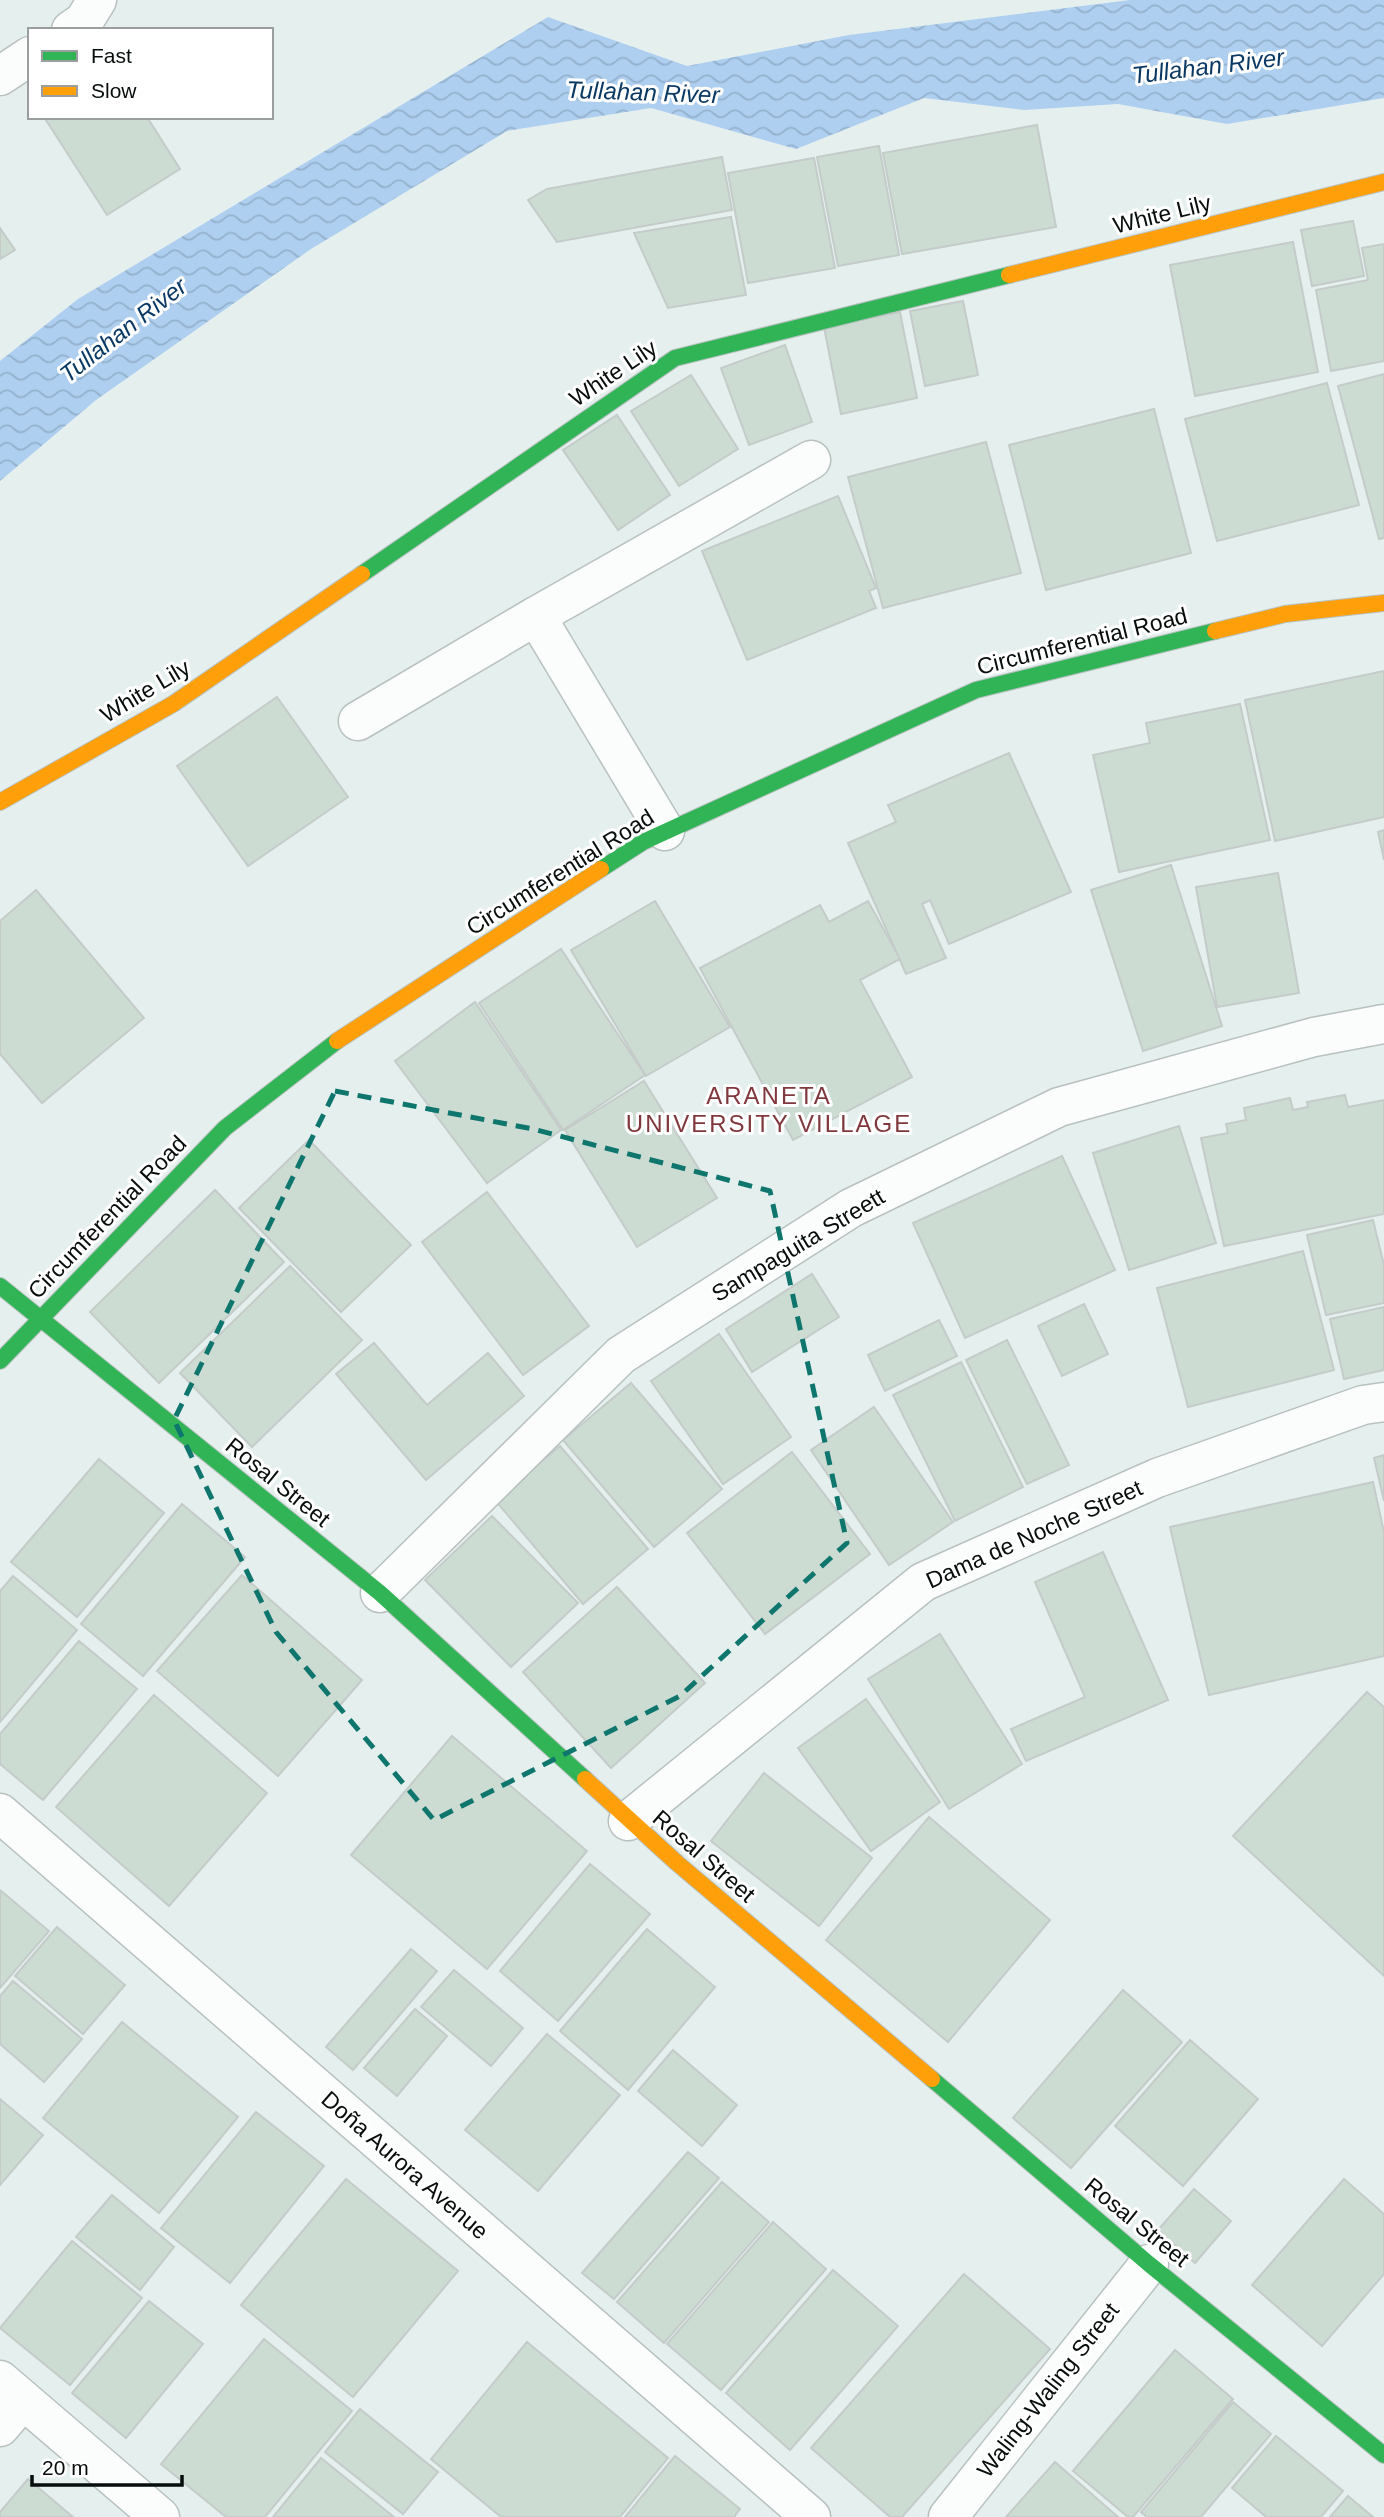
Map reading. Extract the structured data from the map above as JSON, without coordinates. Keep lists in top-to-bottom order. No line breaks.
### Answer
{"streets":{"street":["White Lily","Circumferential Road","Sampaguita Streett","Rosal Street","Dama de Noche Street","Doña Aurora Avenue","Waling-Waling Street"]},"crossings":[["Circumferential Road","Rosal Street"],["Sampaguita Streett","Rosal Street"],["Rosal Street","Dama de Noche Street"],["Rosal Street","Waling-Waling Street"]],"districts":["ARANETA UNIVERSITY VILLAGE"],"water":["Tullahan River"],"legend":["Fast","Slow"],"scale_bar":"20 m"}
